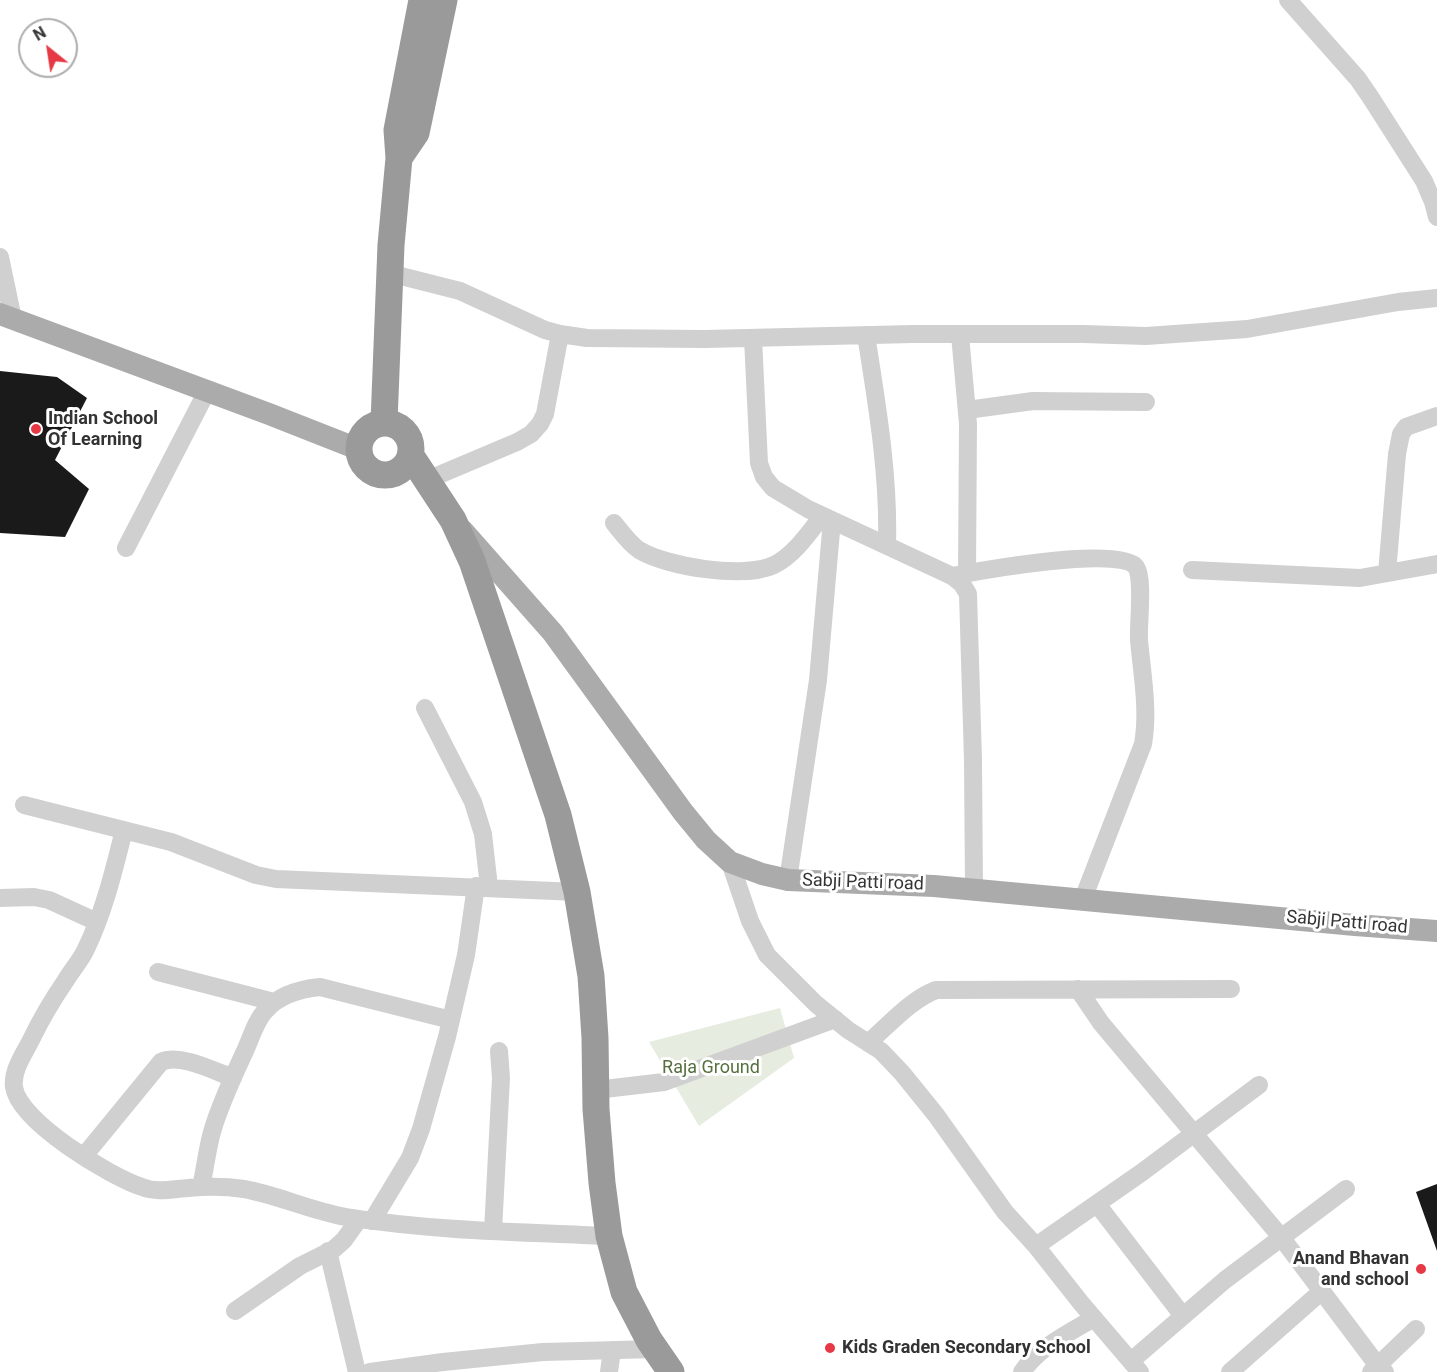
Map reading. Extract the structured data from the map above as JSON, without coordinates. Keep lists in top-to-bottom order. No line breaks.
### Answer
{"streets":{"main road":["Sabji Patti road"]},"parks":["Raja Ground"],"places":["Indian School Of Learning","Anand Bhavan and school","Kids Graden Secondary School"],"north":"top left"}
